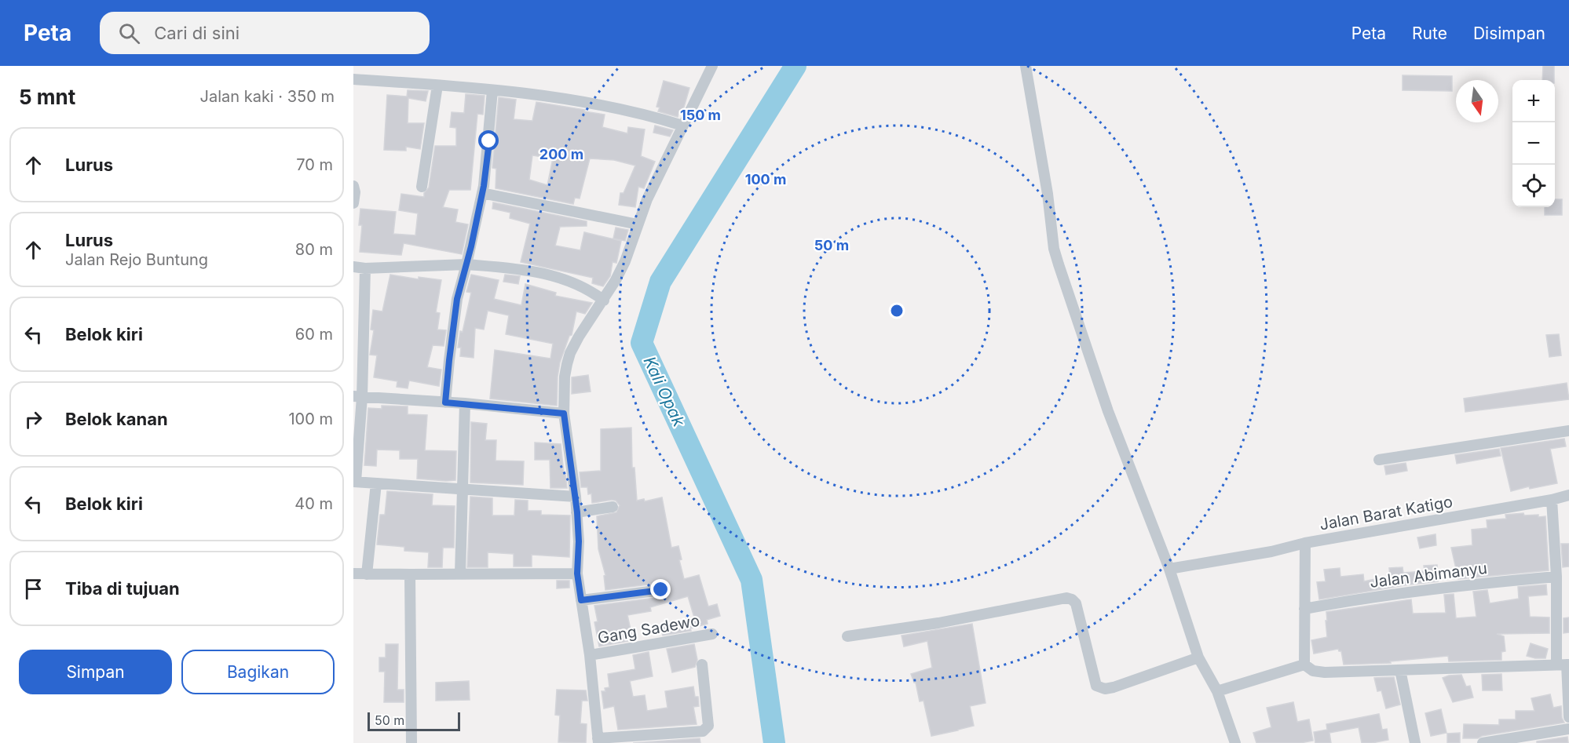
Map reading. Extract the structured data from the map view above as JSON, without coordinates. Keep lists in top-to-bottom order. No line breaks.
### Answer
{"streets":{"street":["Jalan Barat Katigo","Jalan Abimanyu","Gang Sadewo"]},"crossings":[["Jalan Barat Katigo","Jalan Abimanyu"]],"water":["Kali Opak"],"scale_bar":"50 m","north":"bottom","page":{"header":"Peta","search":"Cari di sini","nav":["Peta","Rute","Disimpan"],"heading":["5 mnt","Jalan kaki · 350 m"],"map_buttons":["+","−"],"list":[["Lurus","70 m"],["Lurus","Jalan Rejo Buntung","80 m"],["Belok kiri","60 m"],["Belok kanan","100 m"],["Belok kiri","40 m"],"Tiba di tujuan"],"buttons":["Simpan","Bagikan"],"scale":"50 m"},"rings":["150 m","200 m","100 m","50 m"]}
